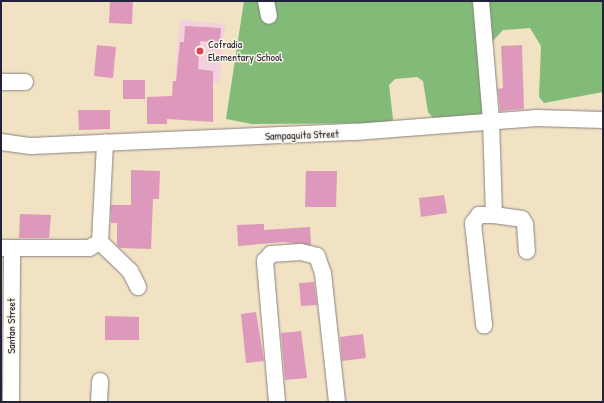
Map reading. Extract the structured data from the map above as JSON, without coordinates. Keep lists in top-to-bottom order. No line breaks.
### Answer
{"streets":{"street":["Sampaguita Street","Santan Street"]},"places":["Cofradia Elementary School"]}
